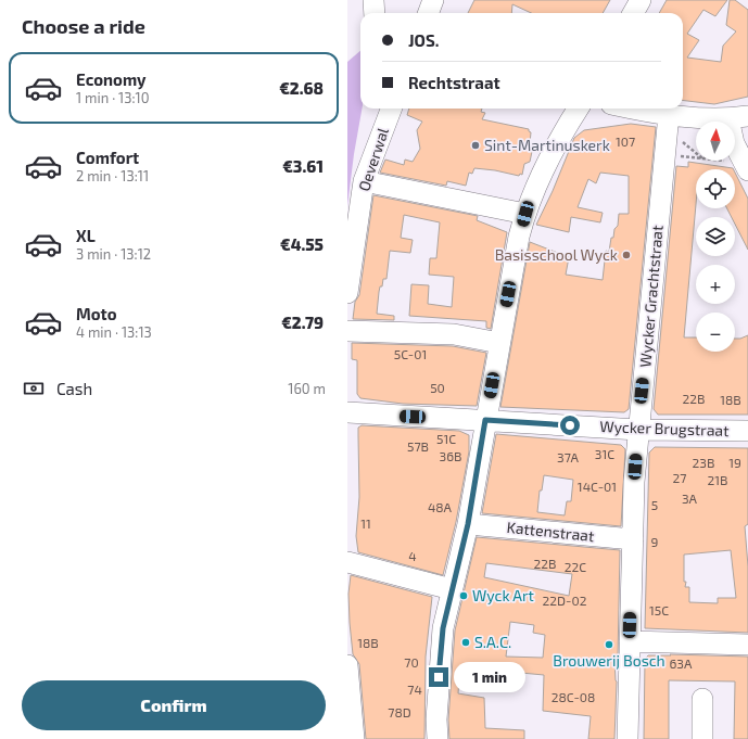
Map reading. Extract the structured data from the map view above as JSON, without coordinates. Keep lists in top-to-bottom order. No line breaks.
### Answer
{"streets":{"street":["Oeverwal","Wycker Grachtstraat","Wycker Brugstraat","Kattenstraat"]},"crossings":[["Wycker Grachtstraat","Wycker Brugstraat"],["Wycker Grachtstraat","Kattenstraat"]],"places":["Sint-Martinuskerk","Basisschool Wyck","Wyck Art","S.A.C.","Brouwerij Bosch"],"house_numbers":["107","5C-01","50","22B","18B","51C","57B","31C","36B","37A","23B","19","27","21B","14C-01","3A","5","48A","11","9","4","22B","22C","22D-02","15C","18B","70","63A","74","28C-08","78D"],"north":"top","page":{"heading":"Choose a ride","banner":["JOS.","Rechtstraat"],"list":[{"name":"Economy","note":"1 min · 13:10","value":"€2.68"},{"name":"Comfort","note":"2 min · 13:11","value":"€3.61"},{"name":"XL","note":"3 min · 13:12","value":"€4.55"},{"name":"Moto","note":"4 min · 13:13","value":"€2.79"}],"map_buttons":["+","−"],"pay":["Cash","160 m"],"bubble":"1 min","buttons":"Confirm"}}
